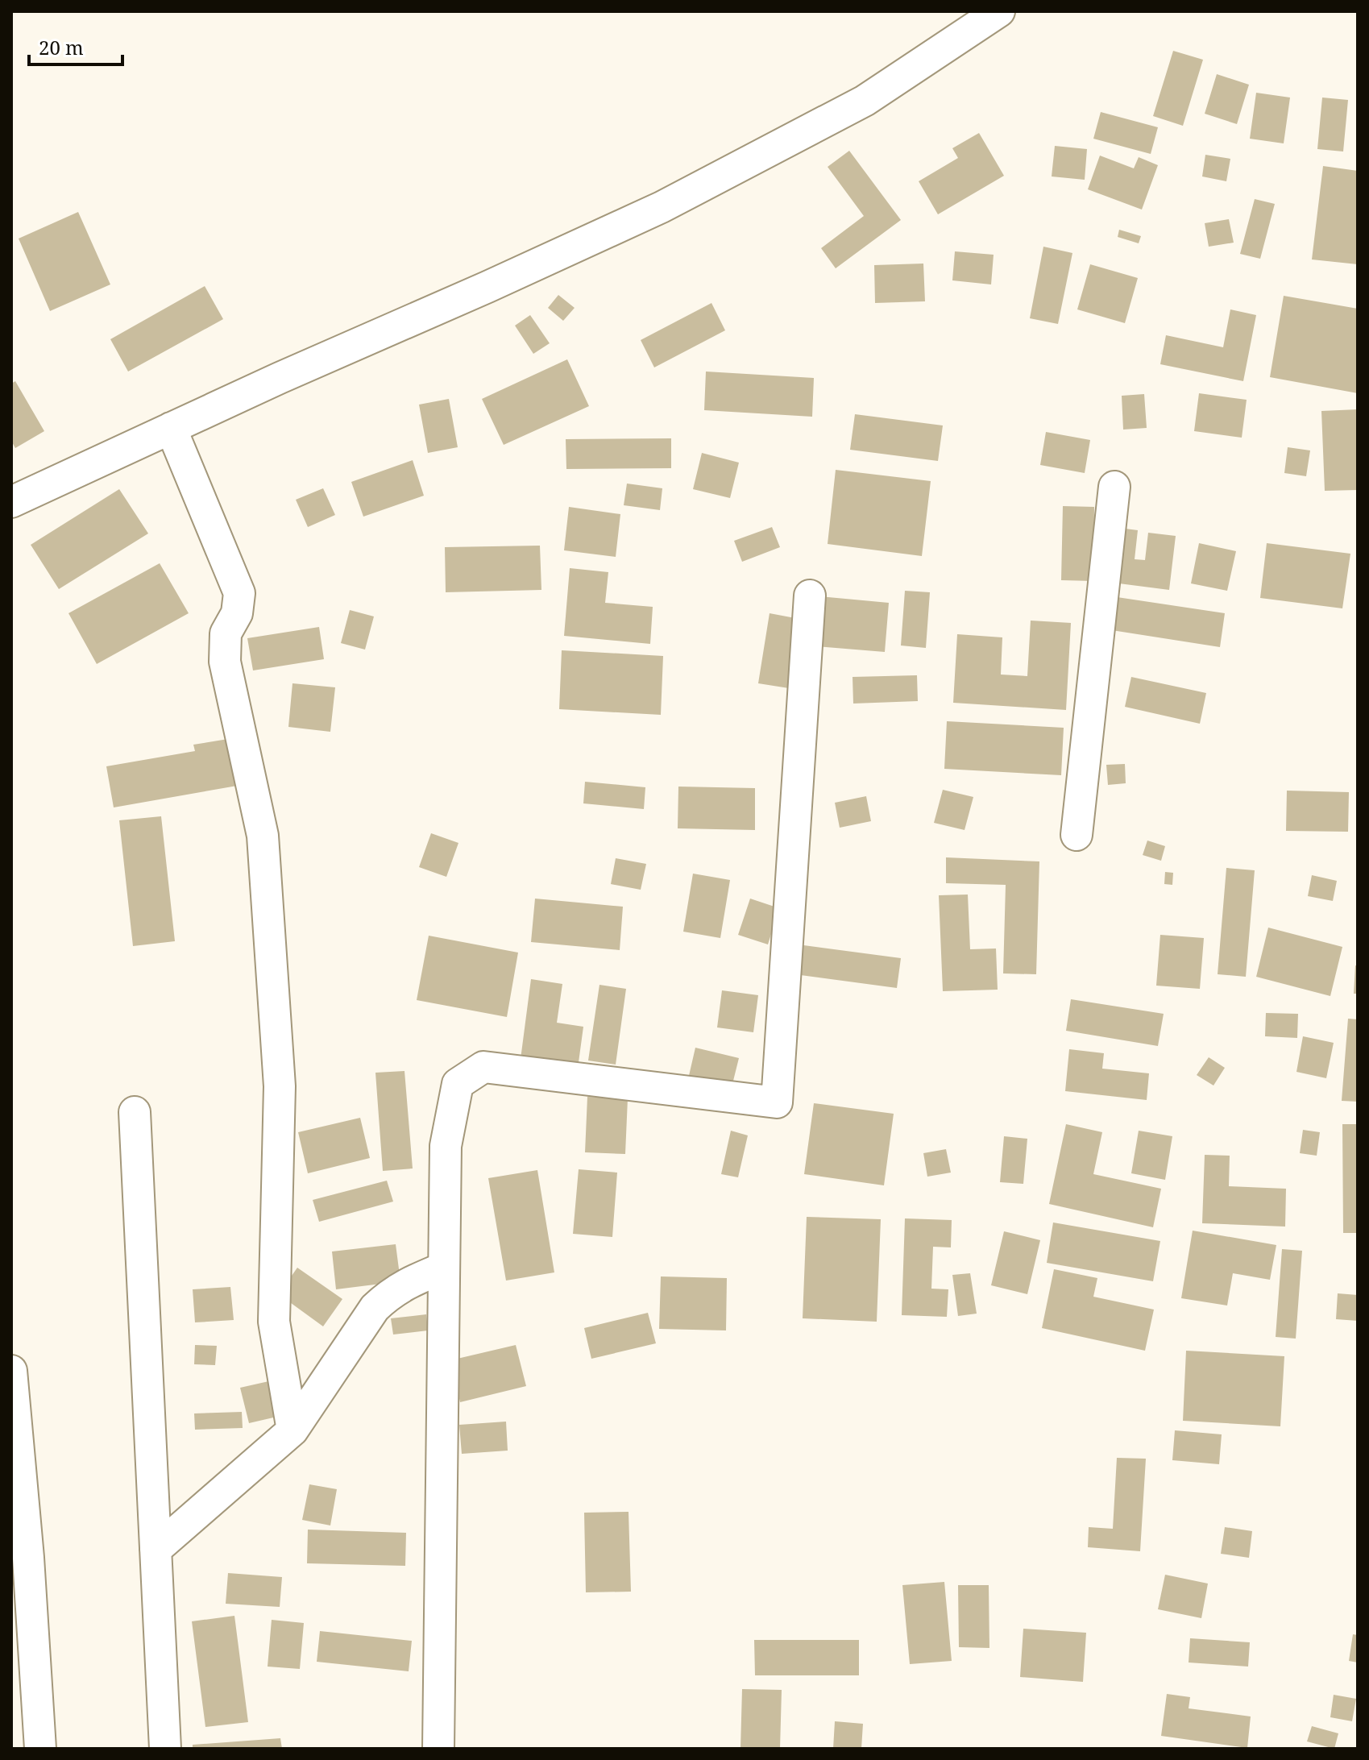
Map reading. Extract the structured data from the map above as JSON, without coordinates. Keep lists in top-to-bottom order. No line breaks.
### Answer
{"scale_bar":"20 m"}
